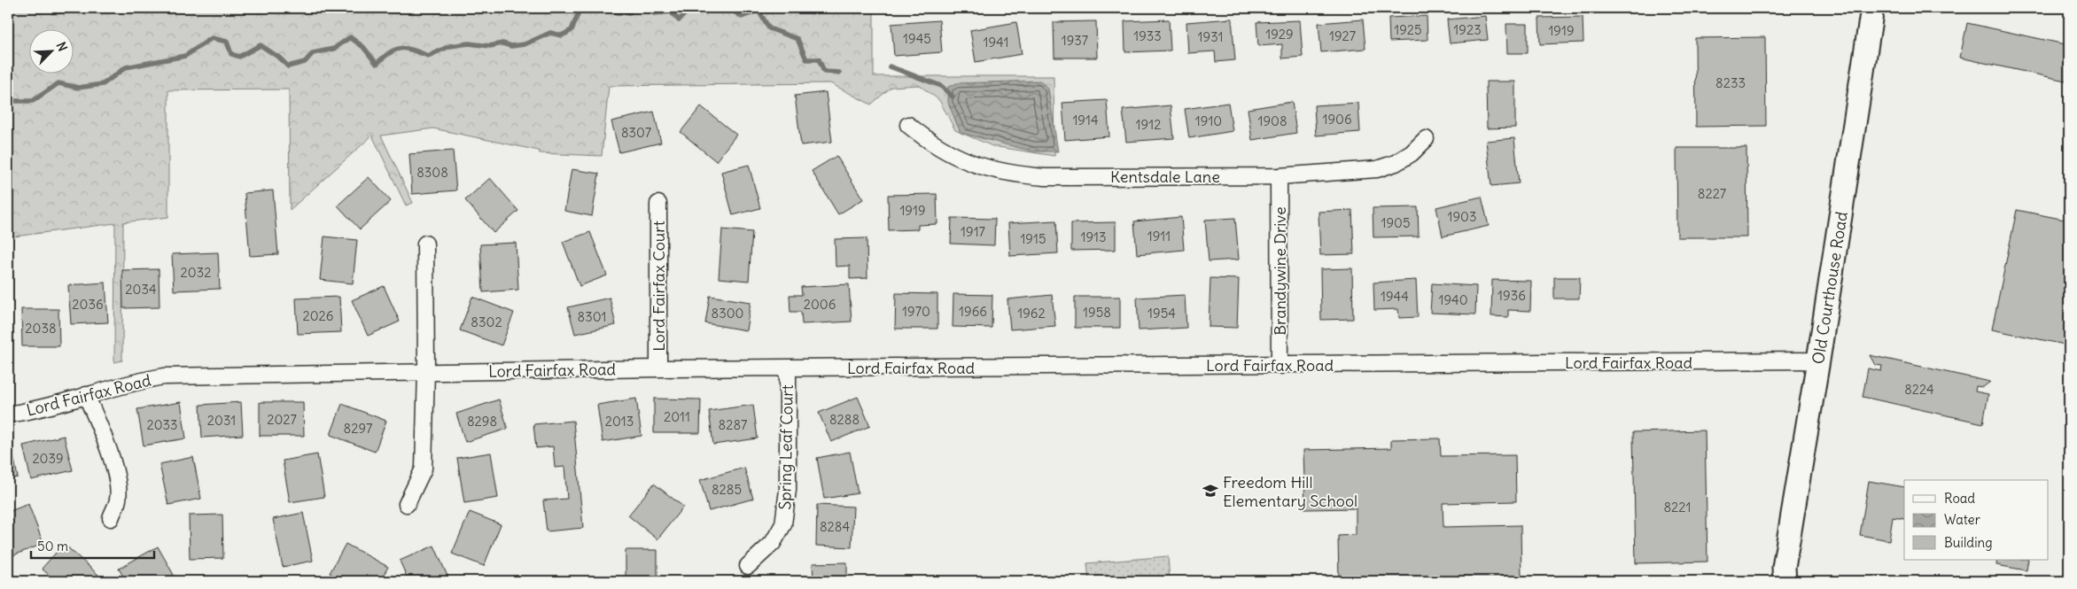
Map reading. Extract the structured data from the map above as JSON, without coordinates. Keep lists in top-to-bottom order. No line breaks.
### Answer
{"streets":{"main road":["Old Courthouse Road"],"street":["Kentsdale Lane","Brandywine Drive","Lord Fairfax Court","Lord Fairfax Road","Spring Leaf Court"]},"crossings":[["Kentsdale Lane","Brandywine Drive"],["Brandywine Drive","Lord Fairfax Road"],["Lord Fairfax Court","Lord Fairfax Road"],["Old Courthouse Road","Lord Fairfax Road"],["Lord Fairfax Road","Spring Leaf Court"]],"places":{"school or university":["Freedom Hill Elementary School"]},"house_numbers":["1925","1923","1919","1929","1933","1927","1931","1945","1937","1941","8233","1906","1914","1910","1908","1912","8307","8308","8227","1919","1903","1905","1917","1911","1913","1915","2032","2034","1936","1944","1940","2036","2006","1970","1966","1958","8300","1962","1954","2026","8301","8302","2038","8224","2011","2027","8288","2031","8298","2013","2033","8287","8297","2039","8285","8221","8284"],"legend":["Road","Water","Building"],"scale_bar":"50 m","north":"top right"}
